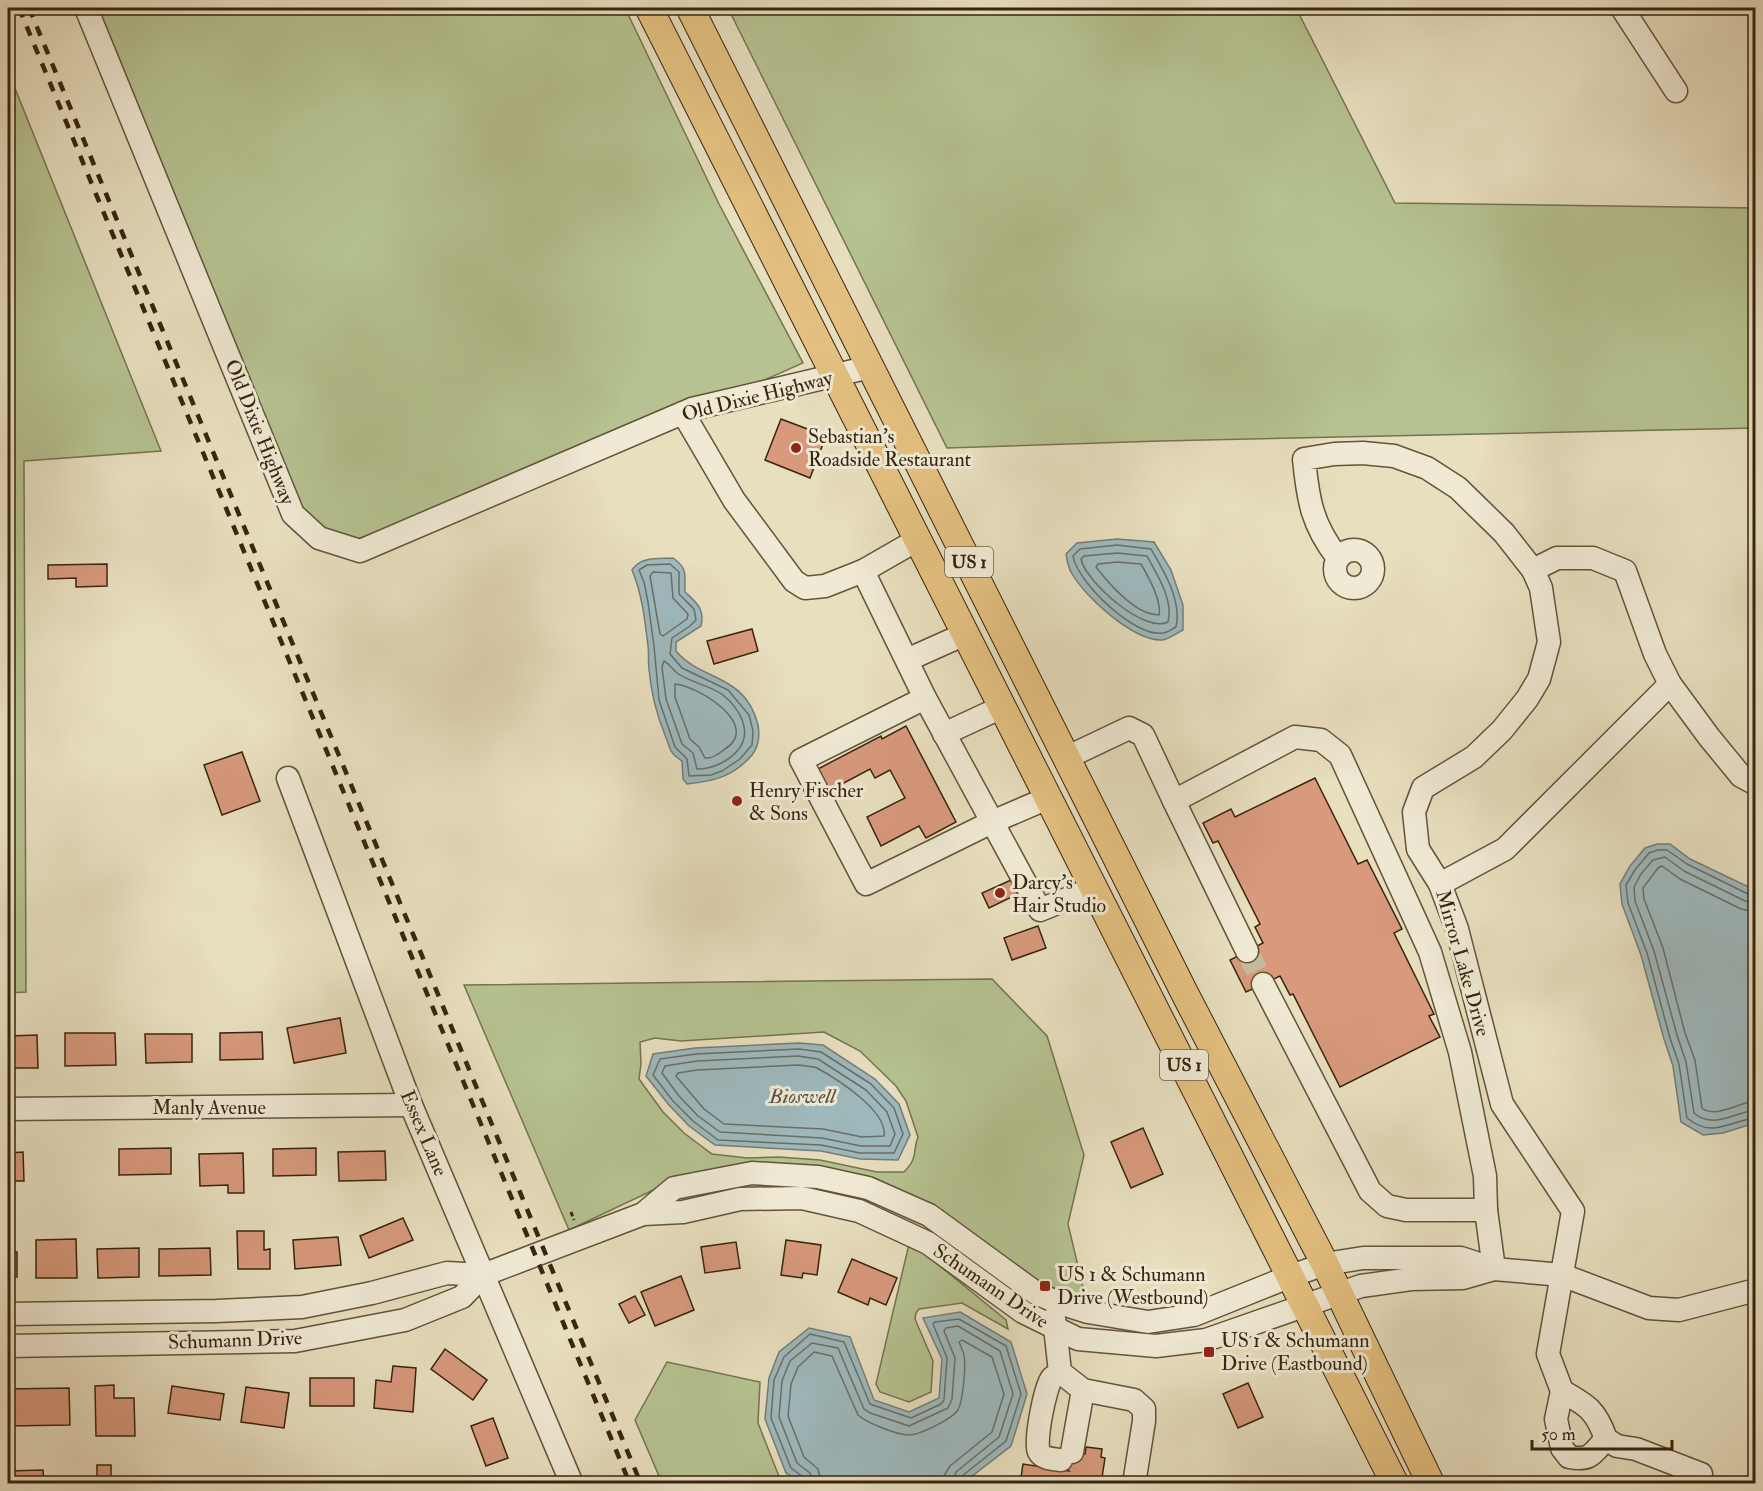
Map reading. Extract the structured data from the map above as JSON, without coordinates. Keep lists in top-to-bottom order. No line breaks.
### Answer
{"streets":{"main road":["US 1"],"street":["Old Dixie Highway","Mirror Lake Drive","Manly Avenue","Essex Lane","Schumann Drive"]},"crossings":[["Old Dixie Highway","US 1"],["US 1","Schumann Drive"],["Manly Avenue","Essex Lane"],["Essex Lane","Schumann Drive"]],"water":["Bioswell"],"places":{"other":["Sebastian's Roadside Restaurant","Henry Fischer & Sons","Darcy's Hair Studio"],"transit":["US 1 & Schumann Drive (Westbound)","US 1 & Schumann Drive (Eastbound)"]},"scale_bar":"50 m"}
